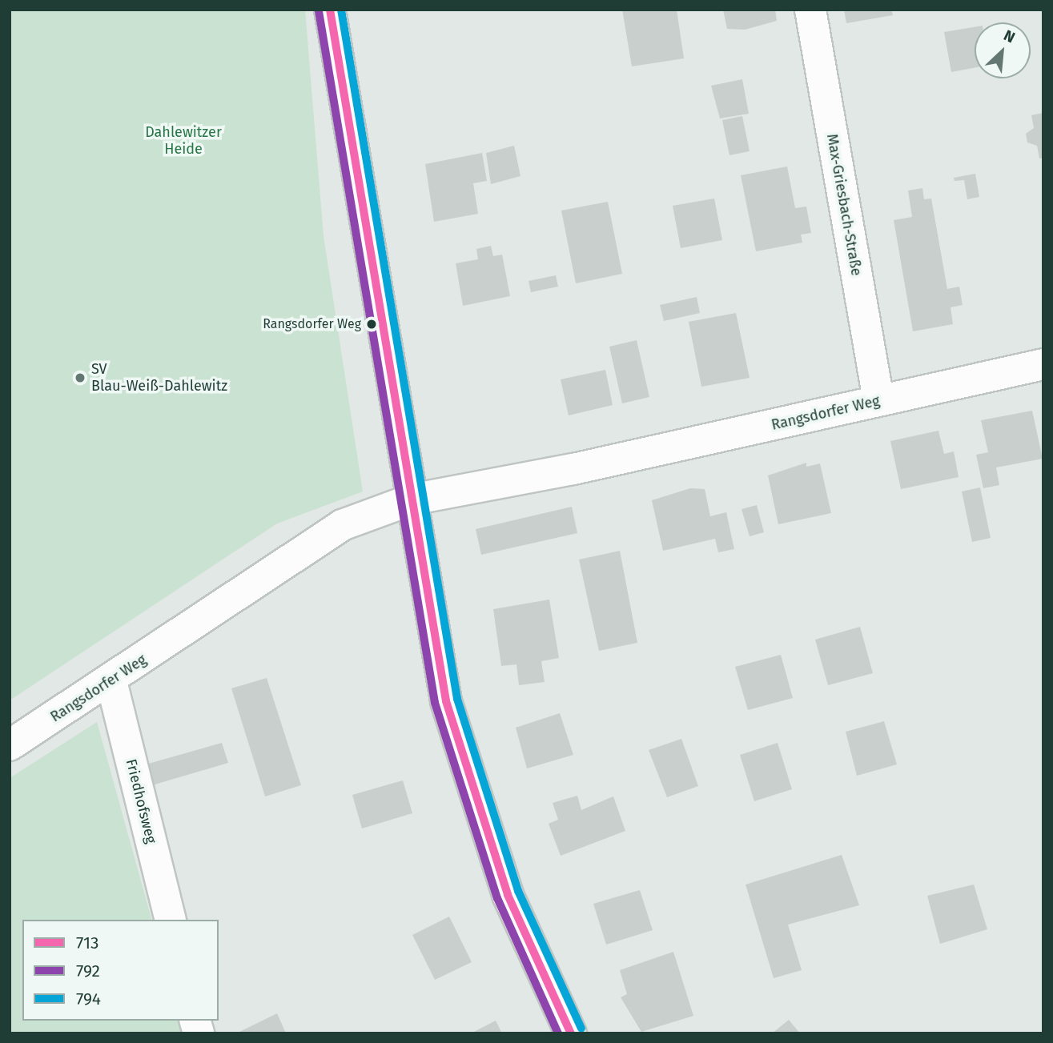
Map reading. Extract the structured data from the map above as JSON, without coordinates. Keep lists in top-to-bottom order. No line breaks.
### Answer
{"streets":{"street":["Max-Griesbach-Straße","Rangsdorfer Weg","Friedhofsweg"]},"crossings":[["Max-Griesbach-Straße","Rangsdorfer Weg"],["Rangsdorfer Weg","Friedhofsweg"]],"parks":["Dahlewitzer Heide"],"places":["Rangsdorfer Weg","SV Blau-Weiß-Dahlewitz"],"lines":["transit line 713","transit line 794","transit line 792"],"legend":["713","792","794"],"north":"top right"}
